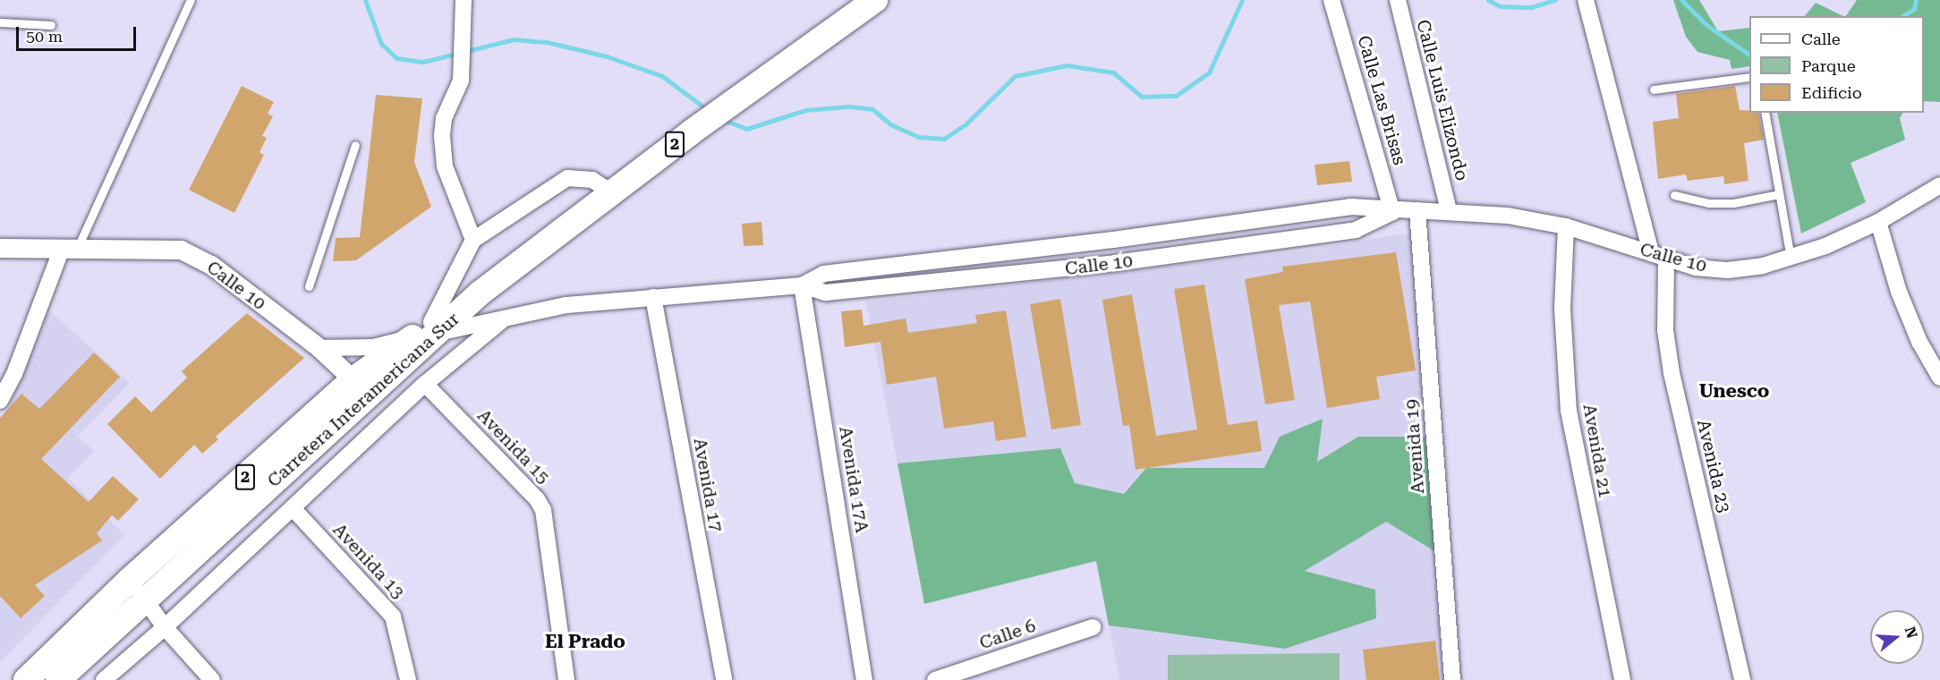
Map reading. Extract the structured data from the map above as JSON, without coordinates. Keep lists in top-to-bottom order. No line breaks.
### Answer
{"streets":{"highway":["2","Carretera Interamericana Sur"],"street":["Calle Las Brisas","Calle Luis Elizondo","Calle 10","Avenida 15","Avenida 19","Avenida 21","Avenida 23","Avenida 17A","Avenida 17","Avenida 13","Calle 6"]},"crossings":[["Calle Las Brisas","Calle 10"],["Calle Luis Elizondo","Calle 10"],["Calle 10","Carretera Interamericana Sur"],["Calle 10","Avenida 19"],["Calle 10","Avenida 21"],["Calle 10","Avenida 23"],["Calle 10","Avenida 17A"],["Calle 10","Avenida 17"]],"districts":["Unesco","El Prado"],"legend":["Calle","Parque","Edificio"],"scale_bar":"50 m","north":"right"}
